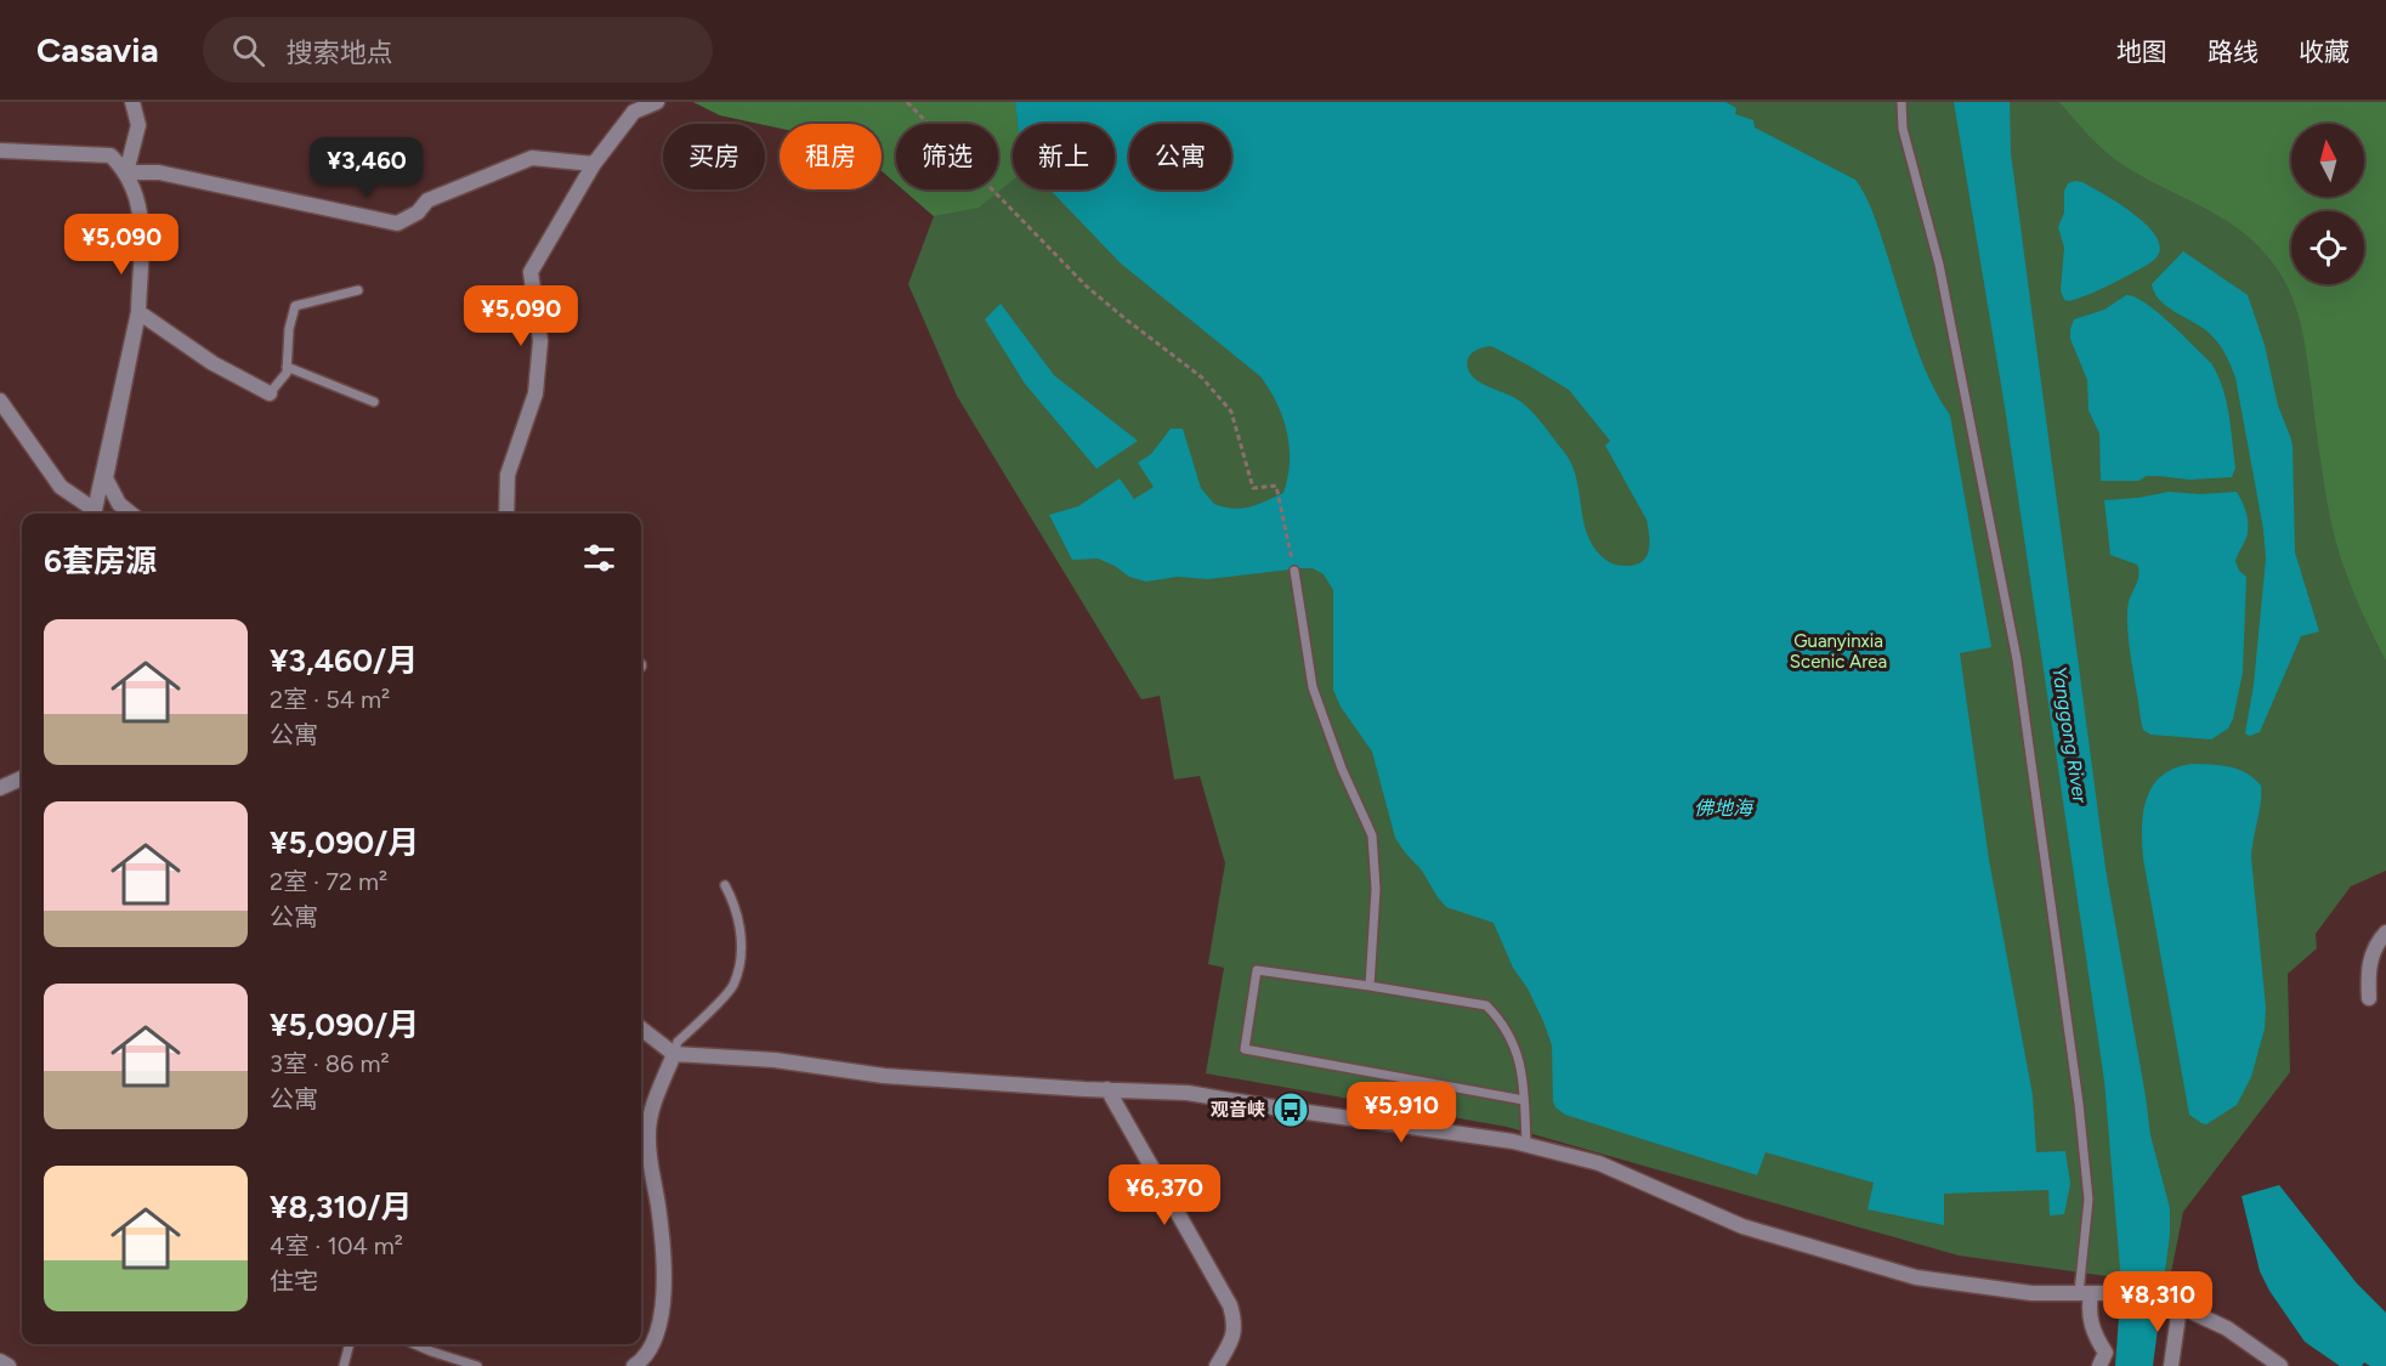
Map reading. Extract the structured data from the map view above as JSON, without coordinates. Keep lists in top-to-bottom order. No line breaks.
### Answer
{"water":["Yanggong River","佛地海"],"parks":["Guanyinxia Scenic Area"],"places":{"bus stop":["观音峡"]},"north":"top","page":{"header":"Casavia","search":"搜索地点","nav":["地图","路线","收藏"],"chip":["买房","租房","筛选","新上","公寓"],"price":["¥3,460","¥5,090","¥5,090","¥5,910","¥6,370","¥8,310"],"heading":"6套房源","list":[{"name":"¥3,460/月","note":"2室 · 54 m² · 公寓"},{"name":"¥5,090/月","note":"2室 · 72 m² · 公寓"},{"name":"¥5,090/月","note":"3室 · 86 m² · 公寓"},{"name":"¥8,310/月","note":"4室 · 104 m² · 住宅"}]}}
